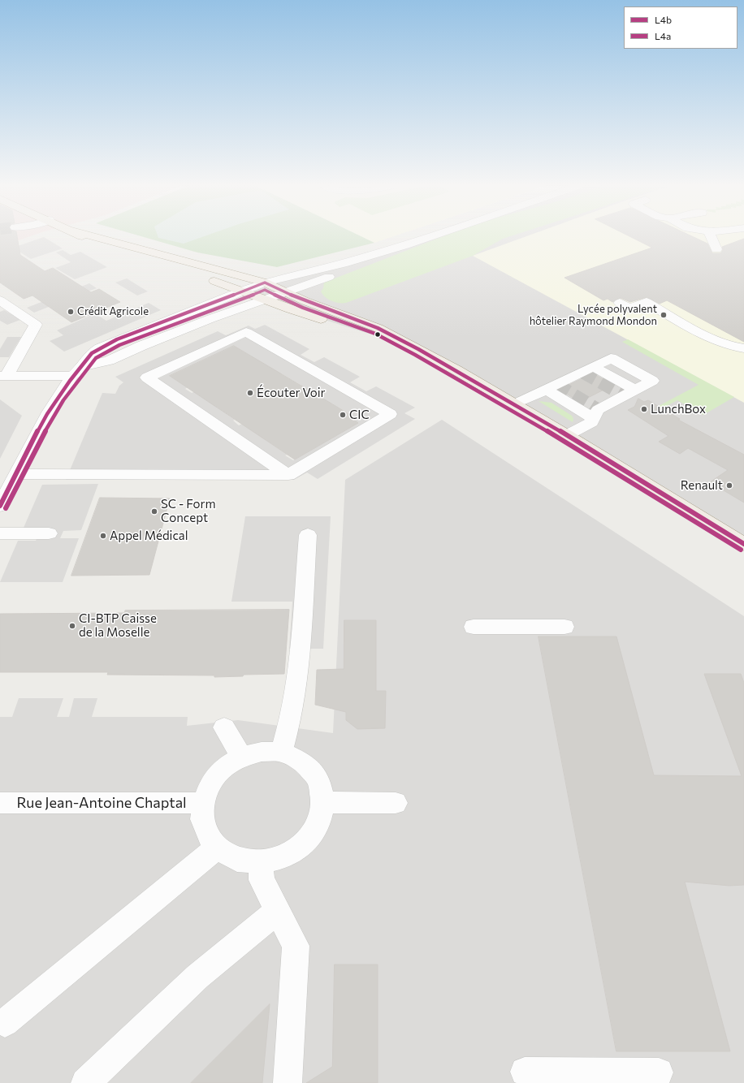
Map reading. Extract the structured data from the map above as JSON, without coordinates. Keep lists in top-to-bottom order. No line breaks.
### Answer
{"streets":{"street":["Rue Jean-Antoine Chaptal"]},"places":["Crédit Agricole","Lycée polyvalent hôtelier Raymond Mondon","Écouter Voir","LunchBox","CIC","Renault","SC - Form Concept","Appel Médical","CI-BTP Caisse de la Moselle"],"lines":["transit line L4b","transit line L4a"],"legend":["L4b","L4a"]}
